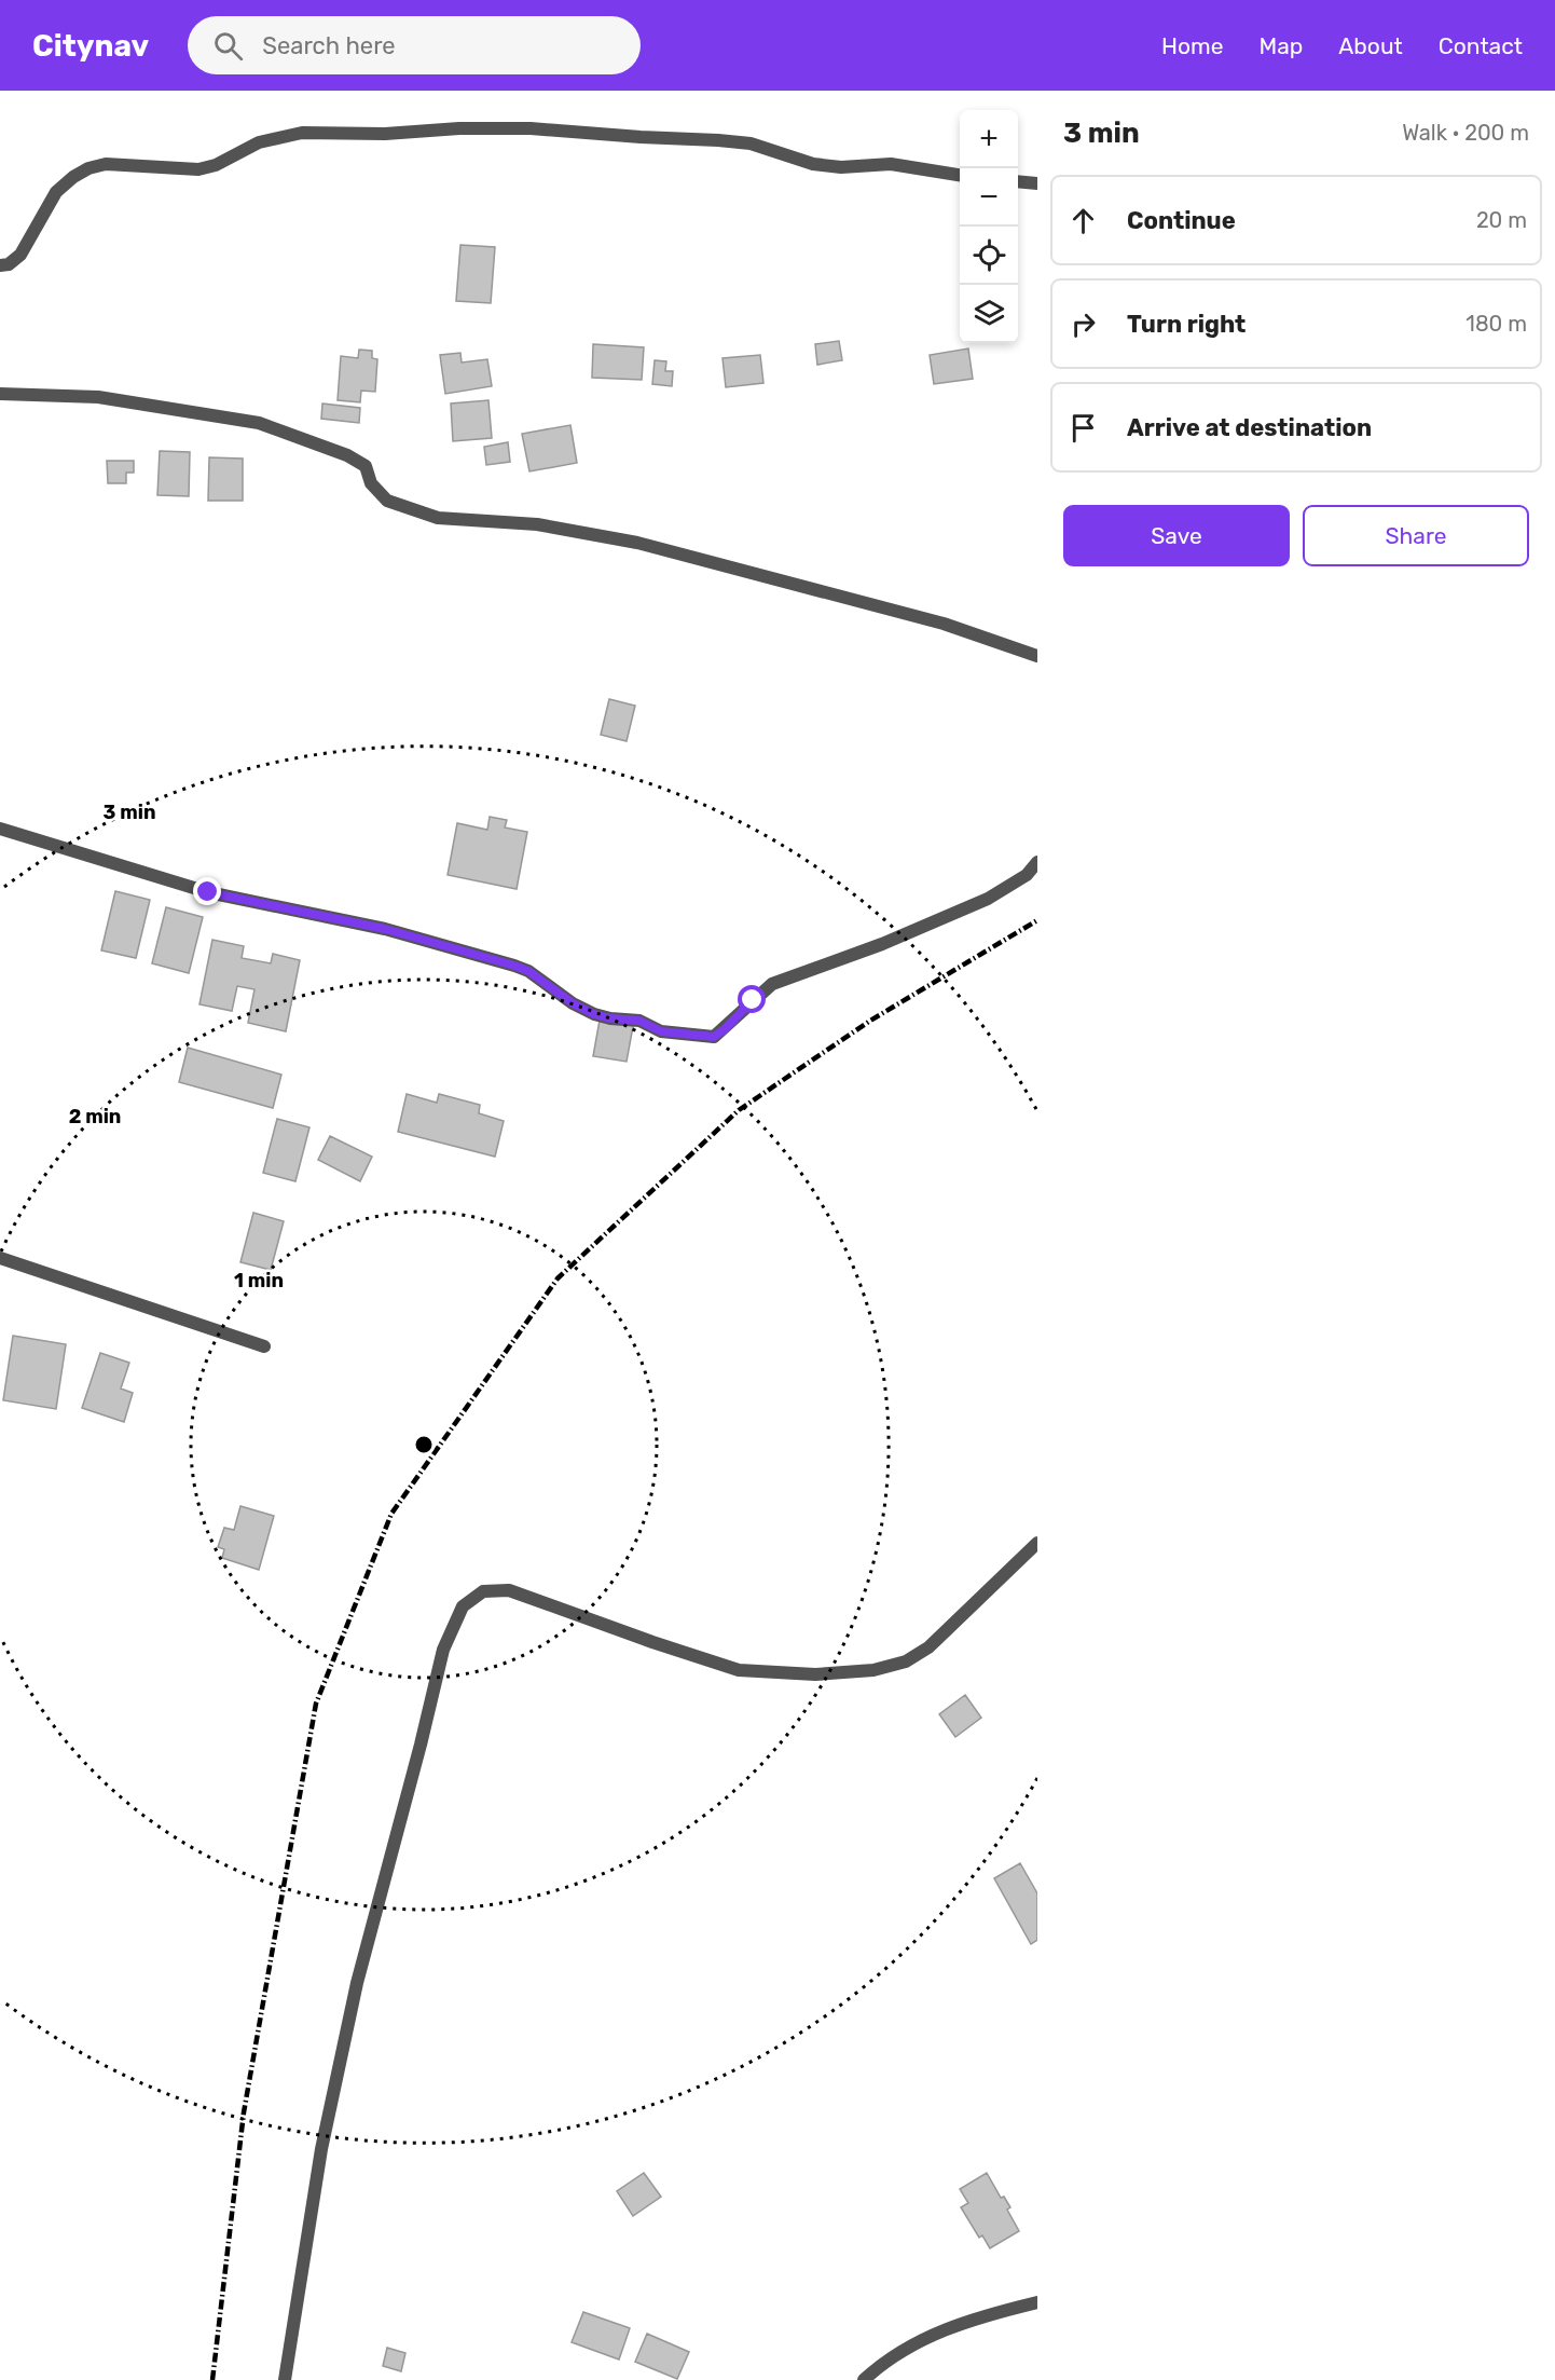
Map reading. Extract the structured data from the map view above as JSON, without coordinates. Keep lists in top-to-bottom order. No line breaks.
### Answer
{"page":{"header":"Citynav","search":"Search here","nav":["Home","Map","About","Contact"],"heading":["3 min","Walk · 200 m"],"map_buttons":["+","−"],"list":[["Continue","20 m"],["Turn right","180 m"],"Arrive at destination"],"buttons":["Save","Share"]},"rings":["3 min","2 min","1 min"]}
